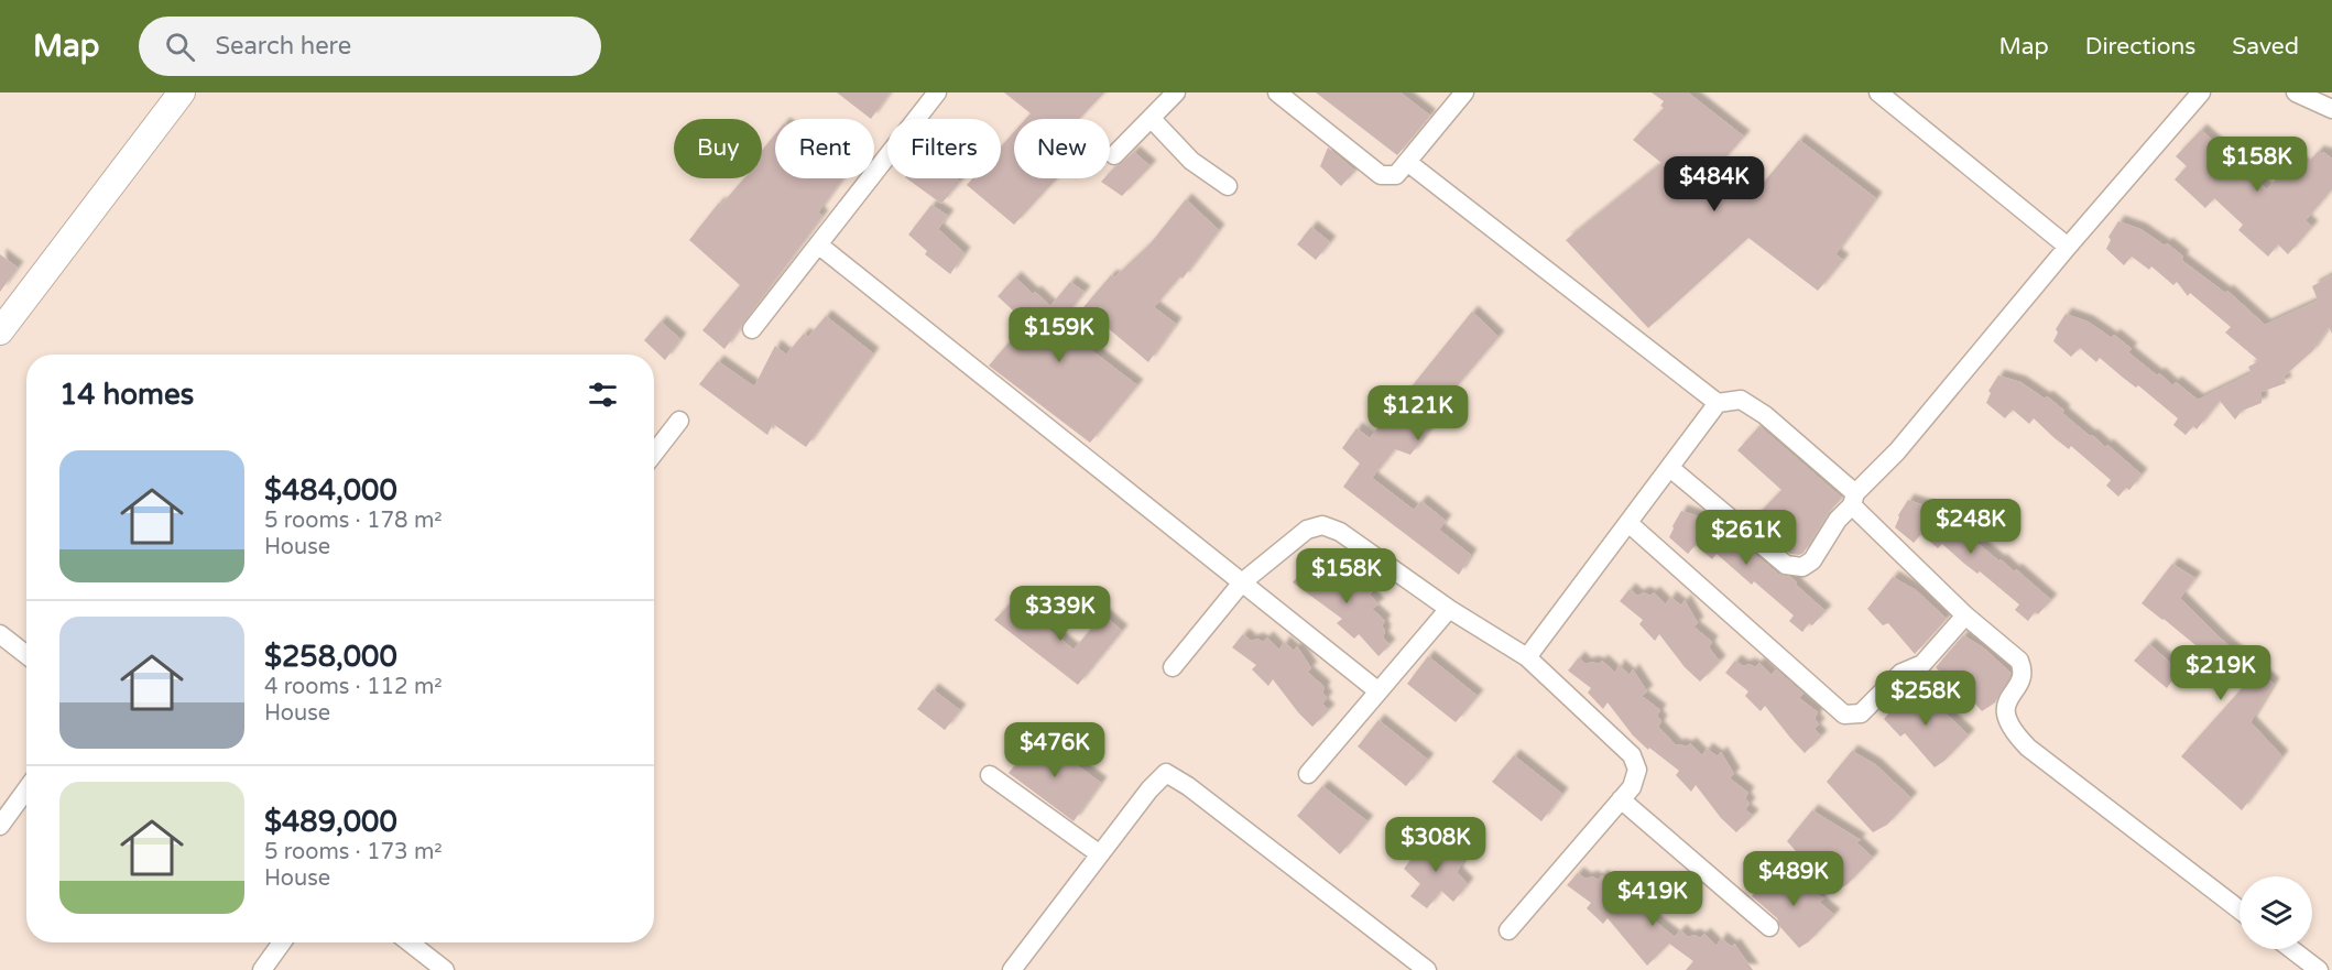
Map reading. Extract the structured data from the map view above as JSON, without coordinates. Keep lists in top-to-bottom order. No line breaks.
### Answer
{"page":{"header":"Map","search":"Search here","nav":["Map","Directions","Saved"],"chip":["Buy","Rent","Filters","New"],"price":["$158K","$484K","$159K","$121K","$248K","$261K","$158K","$339K","$219K","$258K","$476K","$308K","$489K","$419K"],"heading":"14 homes","list":[{"name":"$484,000","note":"5 rooms · 178 m² · House"},{"name":"$258,000","note":"4 rooms · 112 m² · House"},{"name":"$489,000","note":"5 rooms · 173 m² · House"}]}}
